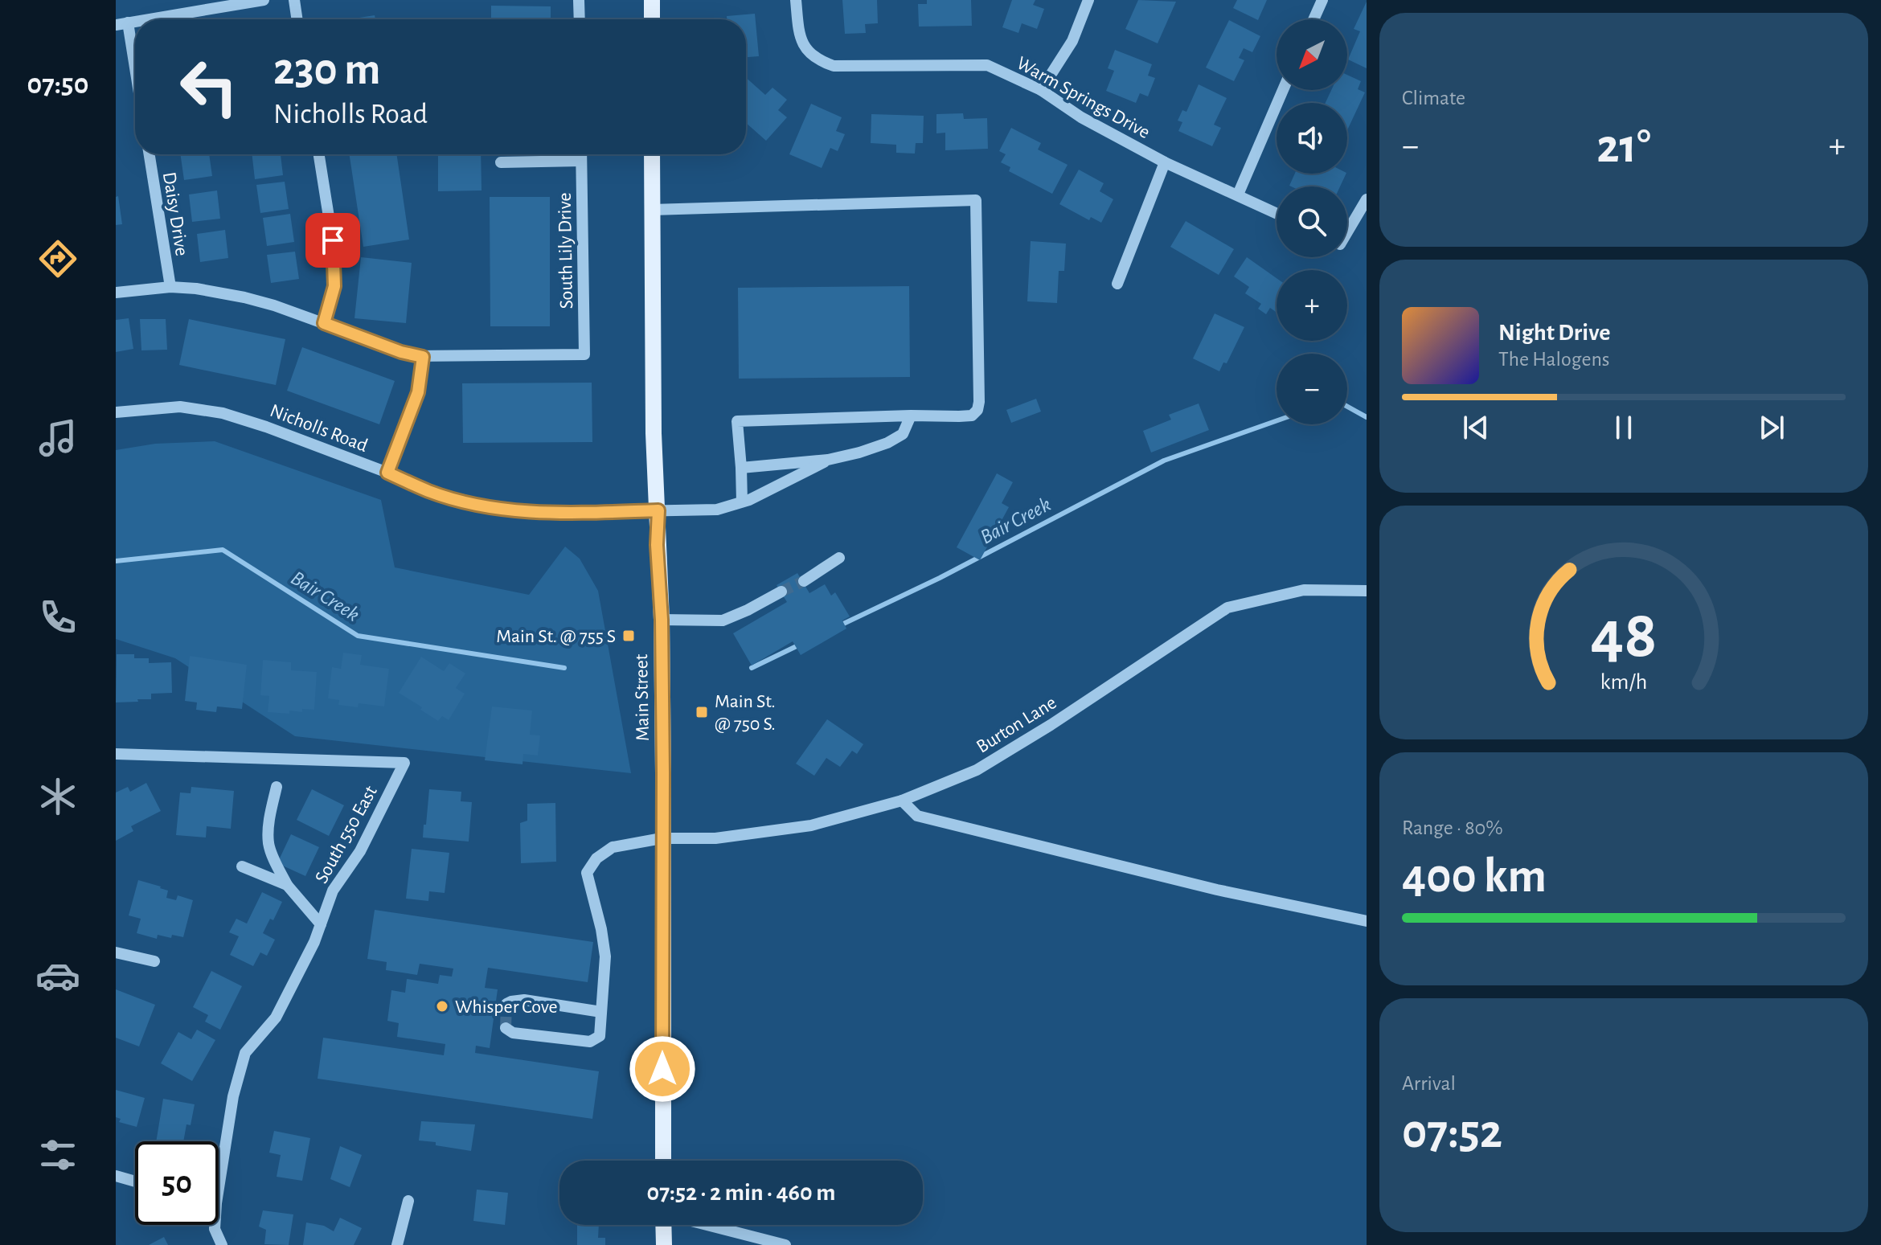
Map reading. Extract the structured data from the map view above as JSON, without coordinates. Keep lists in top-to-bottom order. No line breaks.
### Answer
{"streets":{"main road":["Main Street"],"street":["Warm Springs Drive","Daisy Drive","South Lily Drive","Nicholls Road","Burton Lane","South 550 East"]},"crossings":[["Nicholls Road","Main Street"],["Main Street","Burton Lane"]],"water":["Bair Creek"],"places":{"transit":["Main St. @ 755 S","Main St. @ 750 S."],"other":["Whisper Cove"]},"north":"bottom left","page":{"tabs":"07:50","tile":["Climate",["Range · 80%","400 km"],["Arrival","07:52"]],"map_buttons":["+","−"],"turn":["230 m","Nicholls Road"],"heat":["−","21°","+"],"song":["Night Drive","The Halogens"],"limit":"50","trip":"07:52 · 2 min · 460 m","gauge":["48","km/h"]}}
